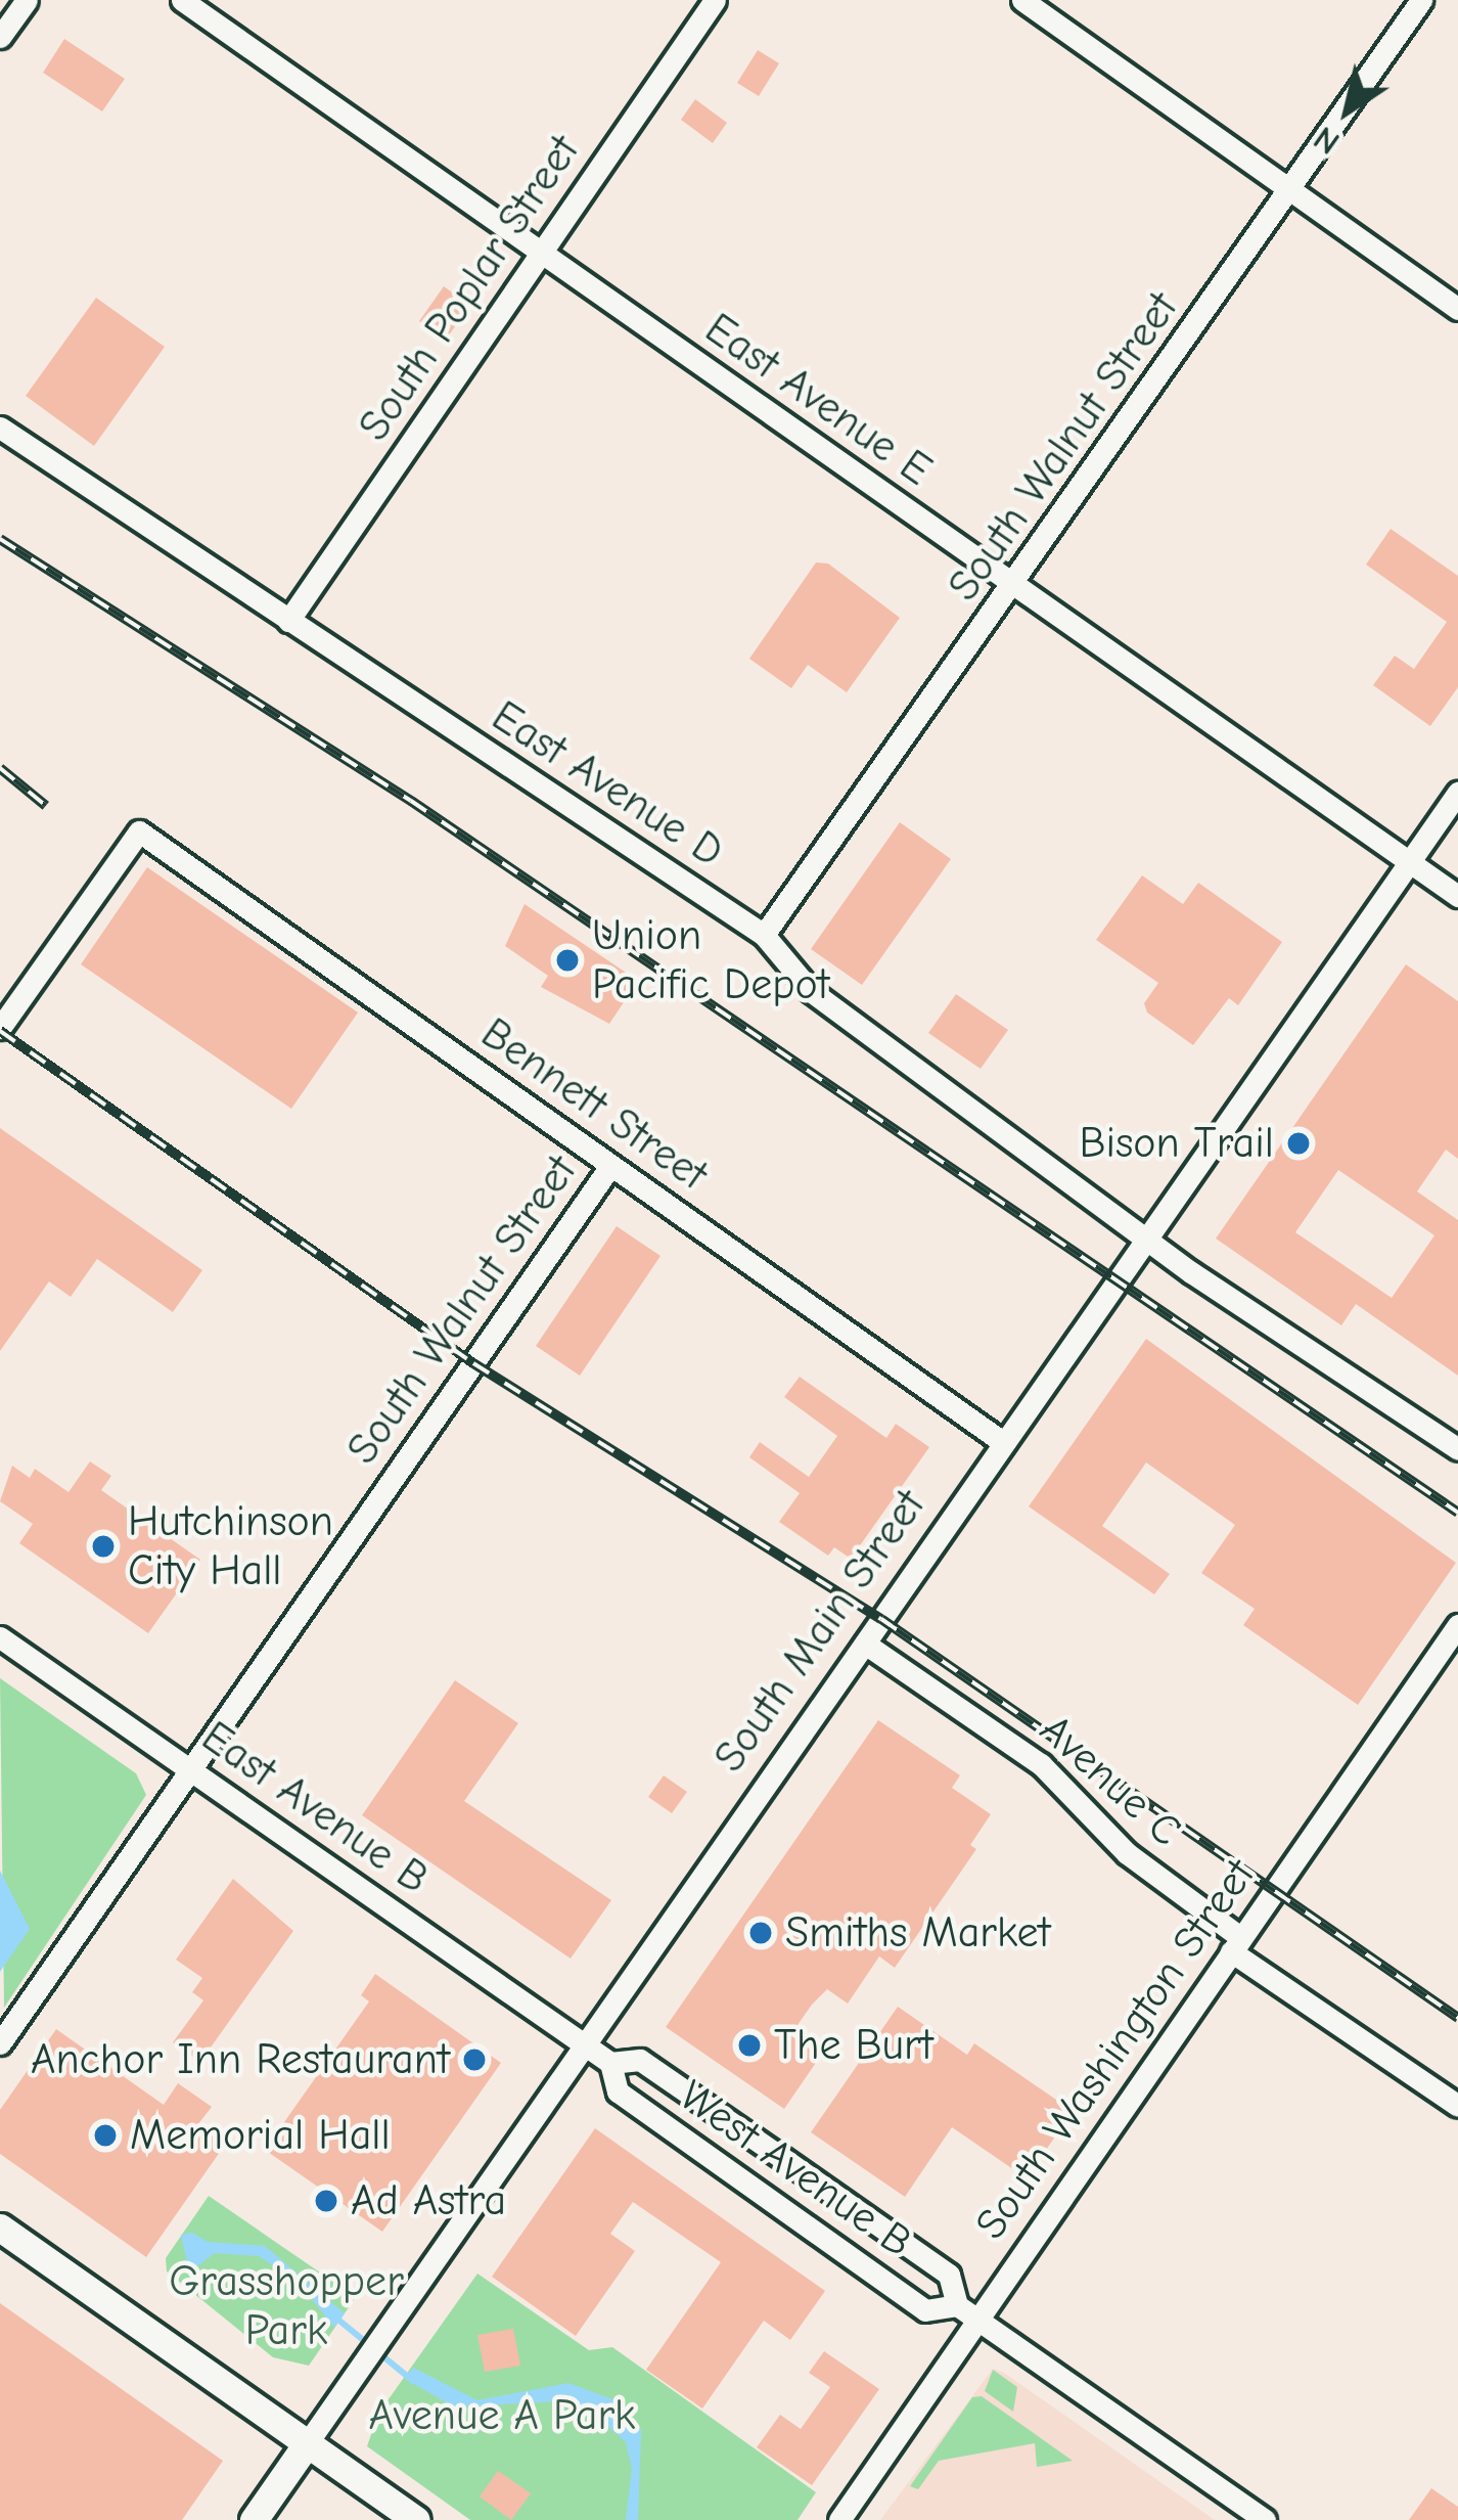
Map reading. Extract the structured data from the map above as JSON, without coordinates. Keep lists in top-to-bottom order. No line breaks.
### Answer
{"streets":{"main road":["South Main Street"],"street":["South Poplar Street","East Avenue E","South Walnut Street","East Avenue D","Bennett Street","Avenue C","East Avenue B","South Washington Street","West Avenue B"]},"crossings":[["South Poplar Street","East Avenue E"],["South Poplar Street","East Avenue D"],["East Avenue E","South Walnut Street"],["East Avenue E","South Main Street"],["South Walnut Street","East Avenue D"],["South Walnut Street","Bennett Street"],["South Walnut Street","East Avenue B"],["East Avenue D","South Main Street"],["Bennett Street","South Main Street"],["South Main Street","Avenue C"],["South Main Street","East Avenue B"],["South Main Street","West Avenue B"],["Avenue C","South Washington Street"],["East Avenue B","West Avenue B"],["South Washington Street","West Avenue B"]],"parks":["Grasshopper Park","Avenue A Park"],"places":["Union Pacific Depot","Bison Trail","Hutchinson City Hall","Smiths Market","The Burt","Anchor Inn Restaurant","Memorial Hall","Ad Astra"],"north":"bottom left"}
